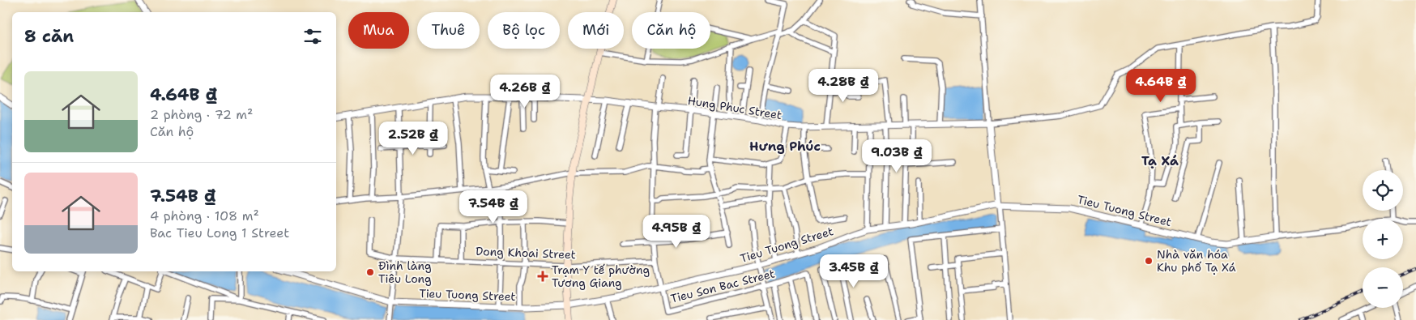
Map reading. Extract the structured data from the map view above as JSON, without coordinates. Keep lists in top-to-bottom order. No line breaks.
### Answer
{"streets":{"street":["Hung Phuc Street","Tieu Tuong Street","Dong Khoai Street","Tieu Son Bac Street"]},"crossings":[["Tieu Tuong Street","Tieu Son Bac Street"]],"districts":["Hưng Phúc","Tạ Xá"],"places":{"other":["Nhà văn hóa Khu phố Tạ Xá","Đình làng Tiêu Long"],"health":["Trạm Y tế phường Tương Giang"]},"page":{"chip":["Mua","Thuê","Bộ lọc","Mới","Căn hộ"],"heading":"8 căn","list":[{"name":"4.64B ₫","note":"2 phòng · 72 m² · Căn hộ"},{"name":"7.54B ₫","note":"4 phòng · 108 m² · Bac Tieu Long 1 Street"}],"price":["4.28B ₫","4.64B ₫","4.26B ₫","2.52B ₫","9.03B ₫","7.54B ₫","4.95B ₫","3.45B ₫"],"map_buttons":["+","−"]}}
